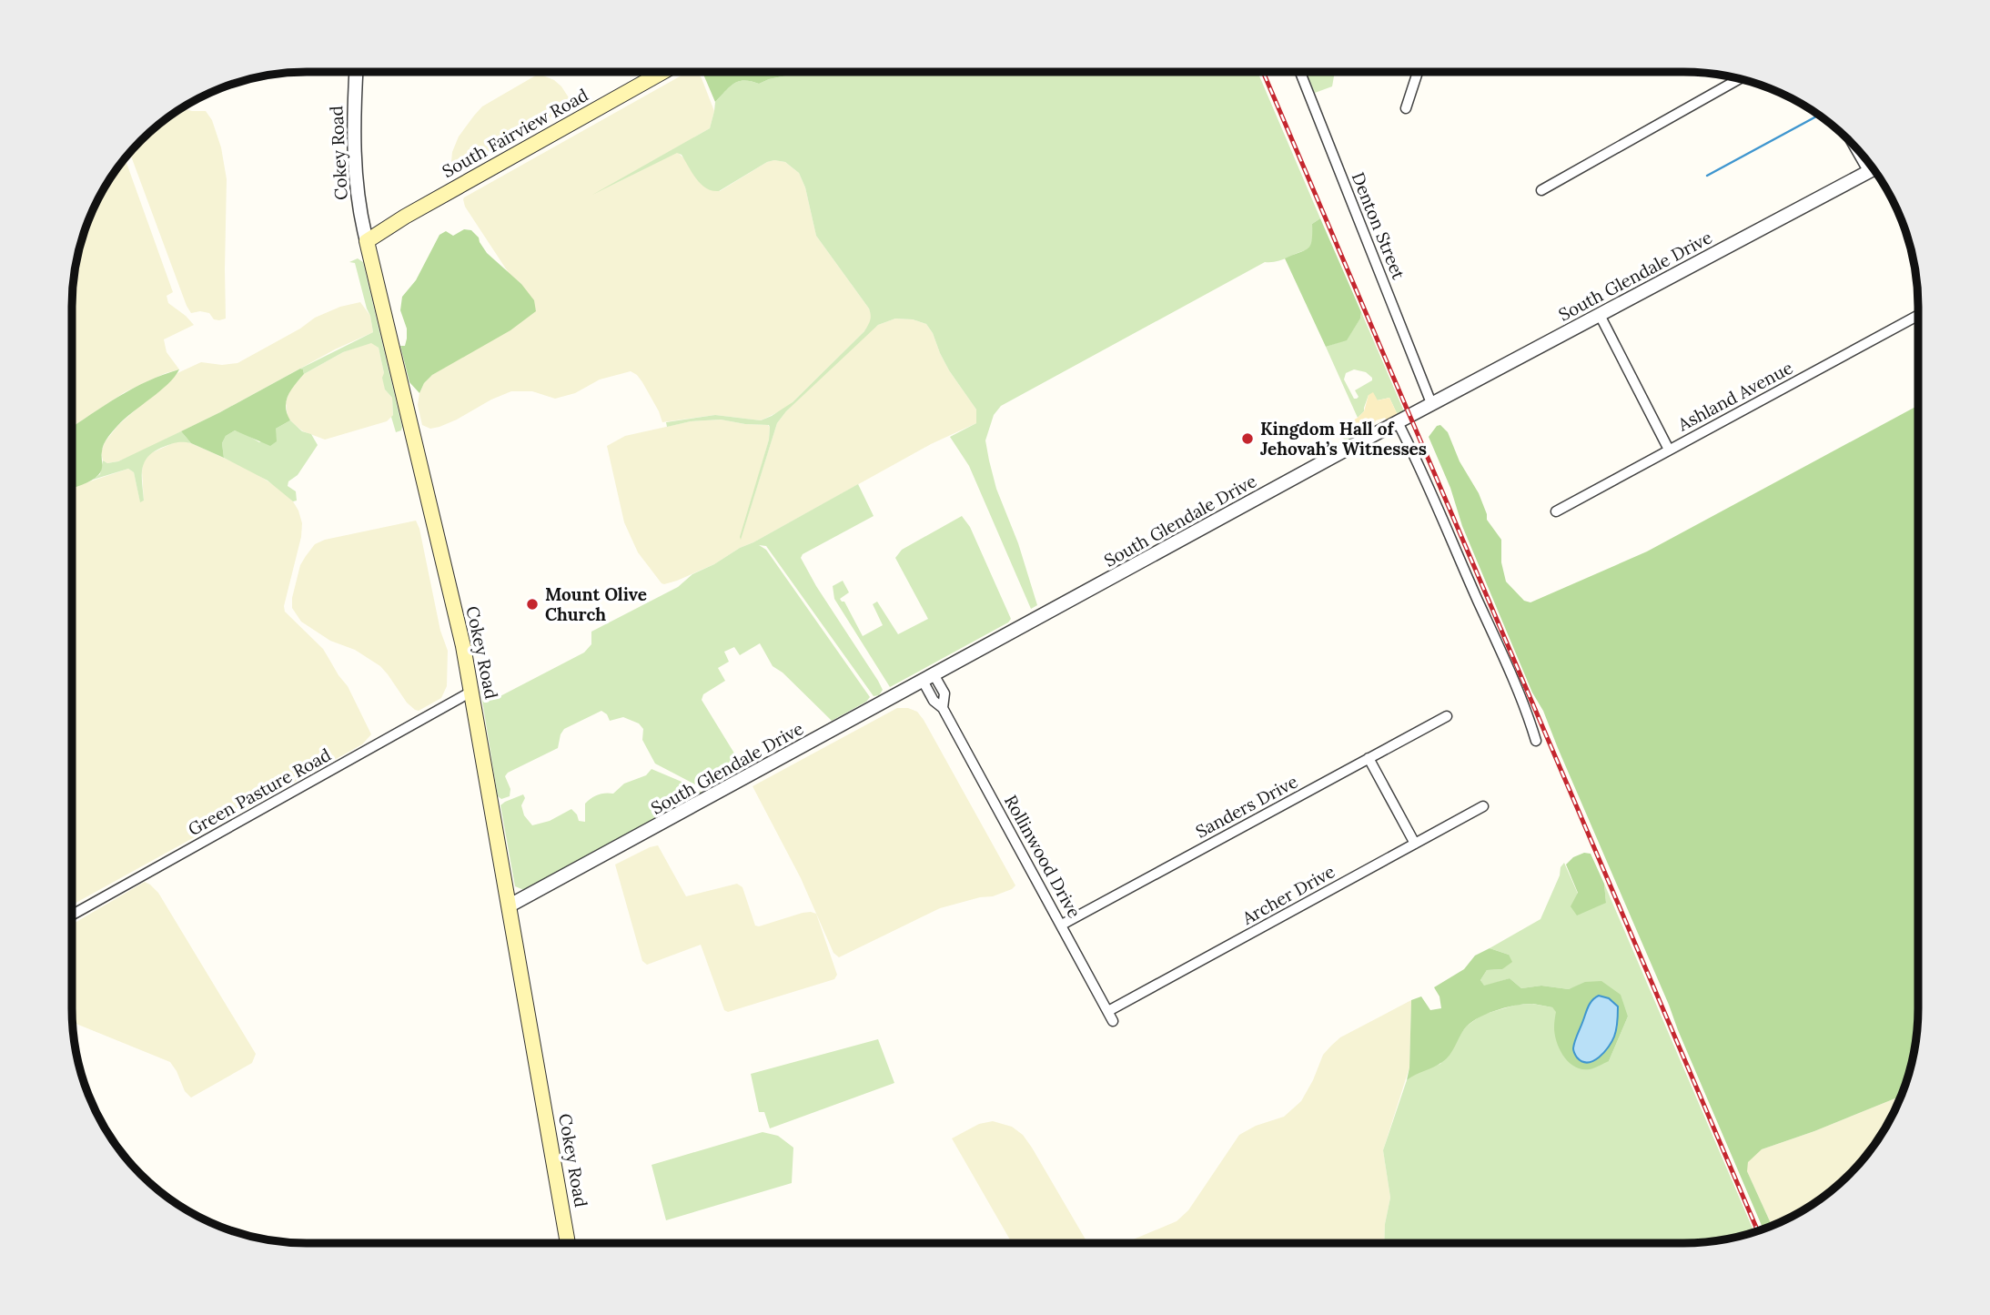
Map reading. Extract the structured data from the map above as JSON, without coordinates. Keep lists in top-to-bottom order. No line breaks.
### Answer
{"streets":{"main road":["South Fairview Road","Cokey Road"],"street":["Denton Street","South Glendale Drive","Ashland Avenue","Green Pasture Road","Sanders Drive","Rollinwood Drive","Archer Drive"]},"crossings":[["South Fairview Road","Cokey Road"],["Cokey Road","South Glendale Drive"],["Cokey Road","Green Pasture Road"],["Denton Street","South Glendale Drive"],["South Glendale Drive","Rollinwood Drive"],["Sanders Drive","Rollinwood Drive"],["Rollinwood Drive","Archer Drive"]],"places":["Kingdom Hall of Jehovah’s Witnesses","Mount Olive Church"]}
